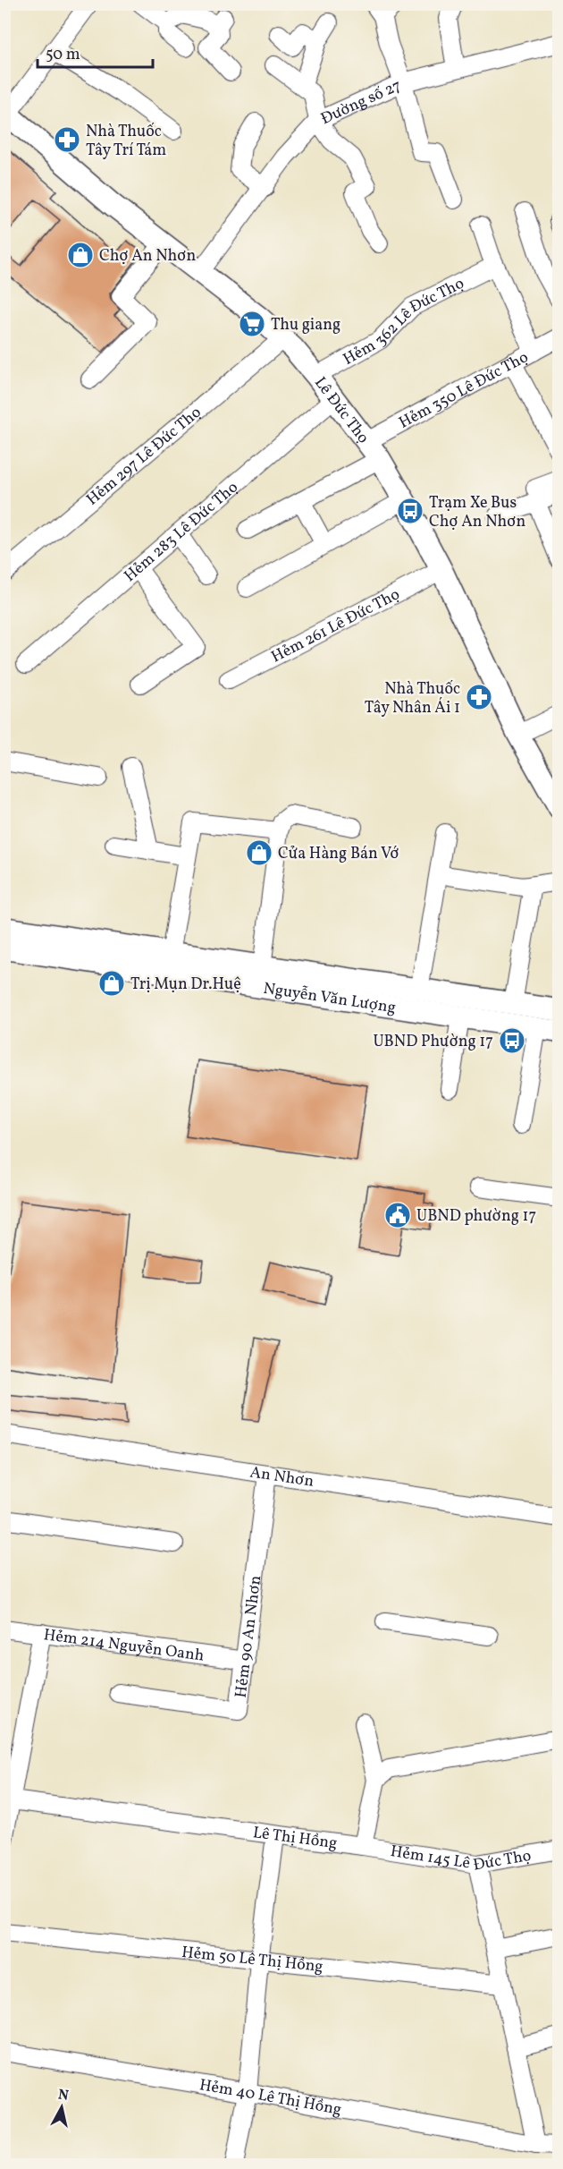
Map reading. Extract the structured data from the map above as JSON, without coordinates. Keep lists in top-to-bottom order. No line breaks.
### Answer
{"streets":{"street":["Đường số 27","Hẻm 362 Lê Đức Thọ","Hẻm 350 Lê Đức Thọ","Lê Đức Thọ","Hẻm 297 Lê Đức Thọ","Hẻm 283 Lê Đức Thọ","Hẻm 261 Lê Đức Thọ","Nguyễn Văn Lượng","An Nhơn","Hẻm 90 An Nhơn","Hẻm 214 Nguyễn Oanh","Lê Thị Hồng","Hẻm 145 Lê Đức Thọ","Hẻm 50 Lê Thị Hồng","Hẻm 40 Lê Thị Hồng"]},"crossings":[["Đường số 27","Lê Đức Thọ"],["Hẻm 362 Lê Đức Thọ","Lê Đức Thọ"],["Hẻm 350 Lê Đức Thọ","Lê Đức Thọ"],["Lê Đức Thọ","Hẻm 297 Lê Đức Thọ"],["Lê Đức Thọ","Hẻm 283 Lê Đức Thọ"],["Lê Đức Thọ","Hẻm 261 Lê Đức Thọ"],["An Nhơn","Hẻm 90 An Nhơn"],["Hẻm 90 An Nhơn","Hẻm 214 Nguyễn Oanh"],["Lê Thị Hồng","Hẻm 145 Lê Đức Thọ"]],"places":{"pharmacy":["Nhà Thuốc Tây Trí Tám","Nhà Thuốc Tây Nhân Ái 1"],"shop":["Chợ An Nhơn","Cửa Hàng Bán Vớ","Trị Mụn Dr.Huệ"],"supermarket":["Thu giang"],"bus stop":["Trạm Xe Bus Chợ An Nhơn","UBND Phường 17"],"public building":["UBND phường 17"]},"scale_bar":"50 m","north":"top"}
